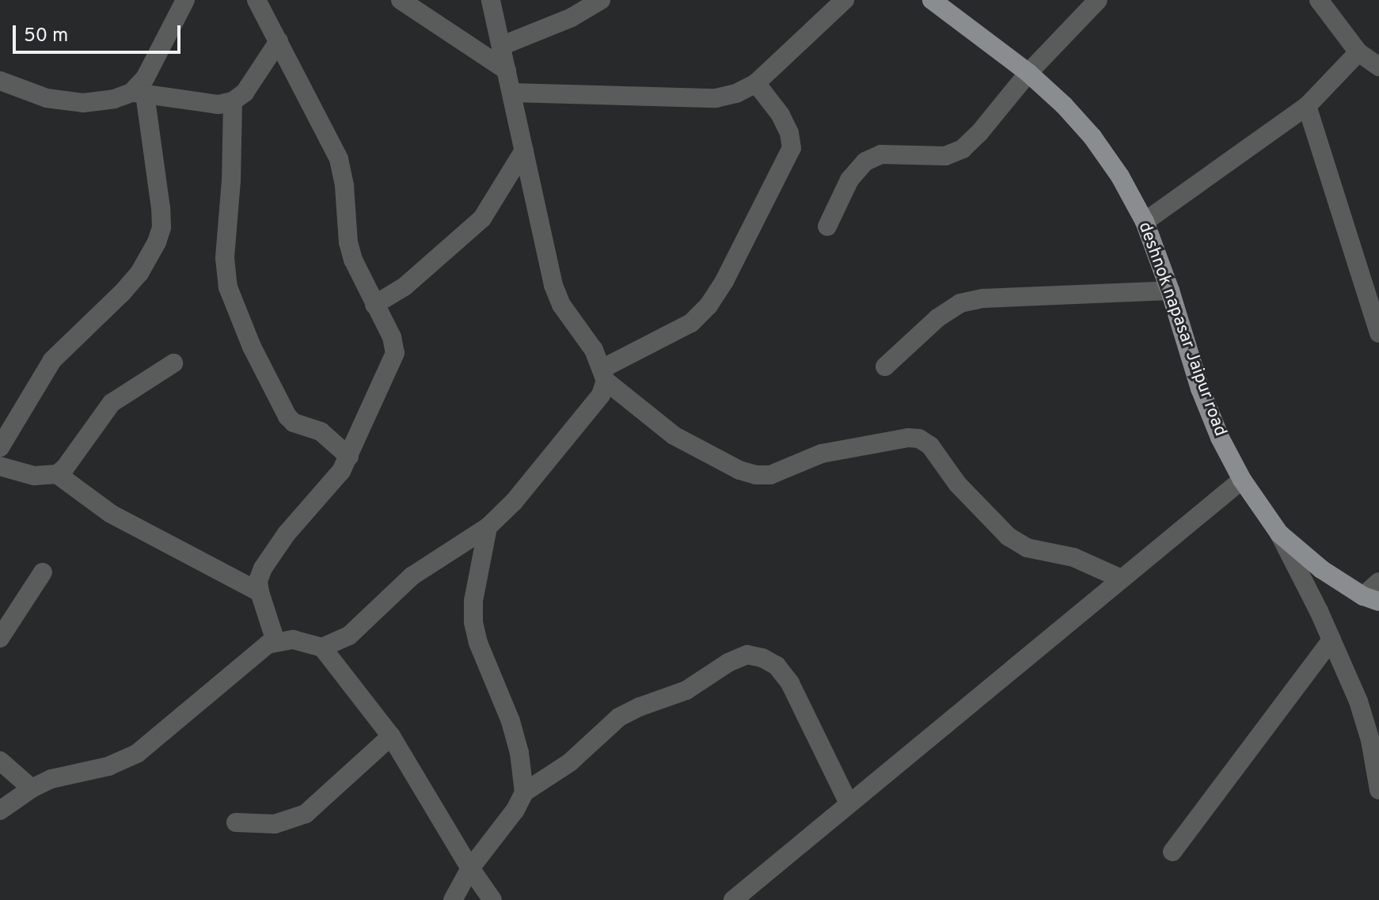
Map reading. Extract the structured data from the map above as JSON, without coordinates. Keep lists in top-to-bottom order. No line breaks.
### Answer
{"streets":{"main road":["deshnok napasar Jaipur road"]},"scale_bar":"50 m"}
